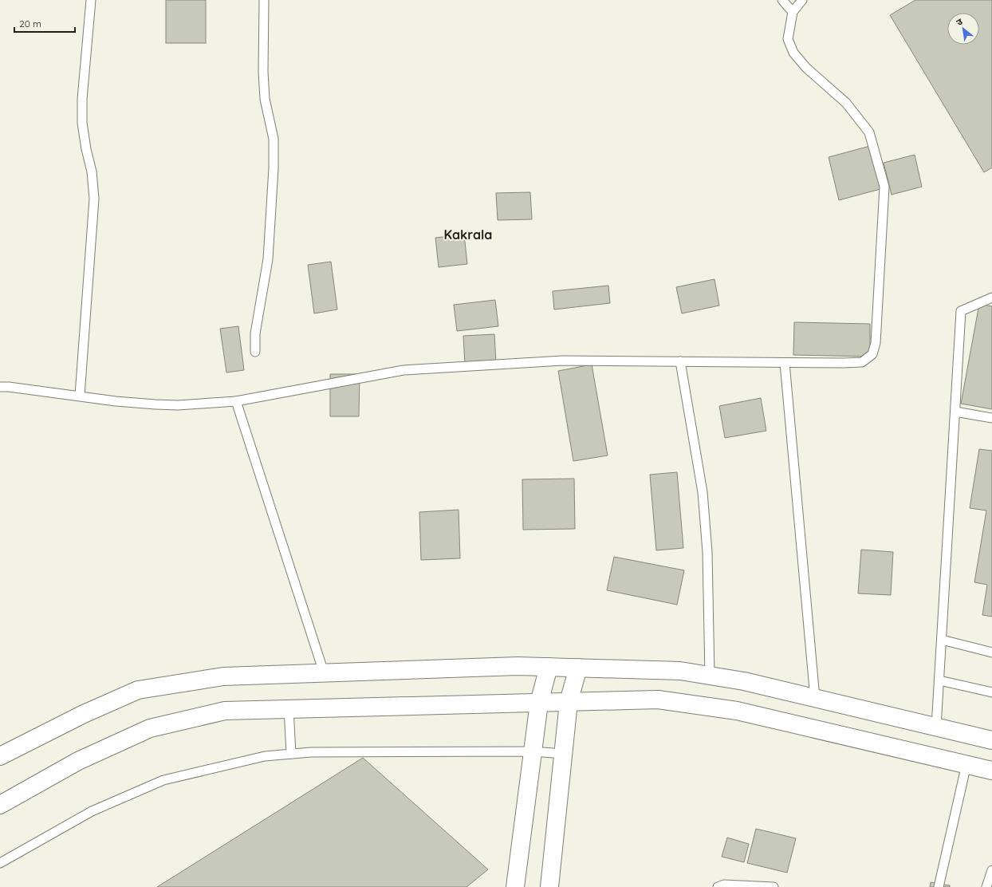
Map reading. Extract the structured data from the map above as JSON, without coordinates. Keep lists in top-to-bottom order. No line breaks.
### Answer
{"districts":["Kakrala"],"scale_bar":"20 m","north":"top left"}
